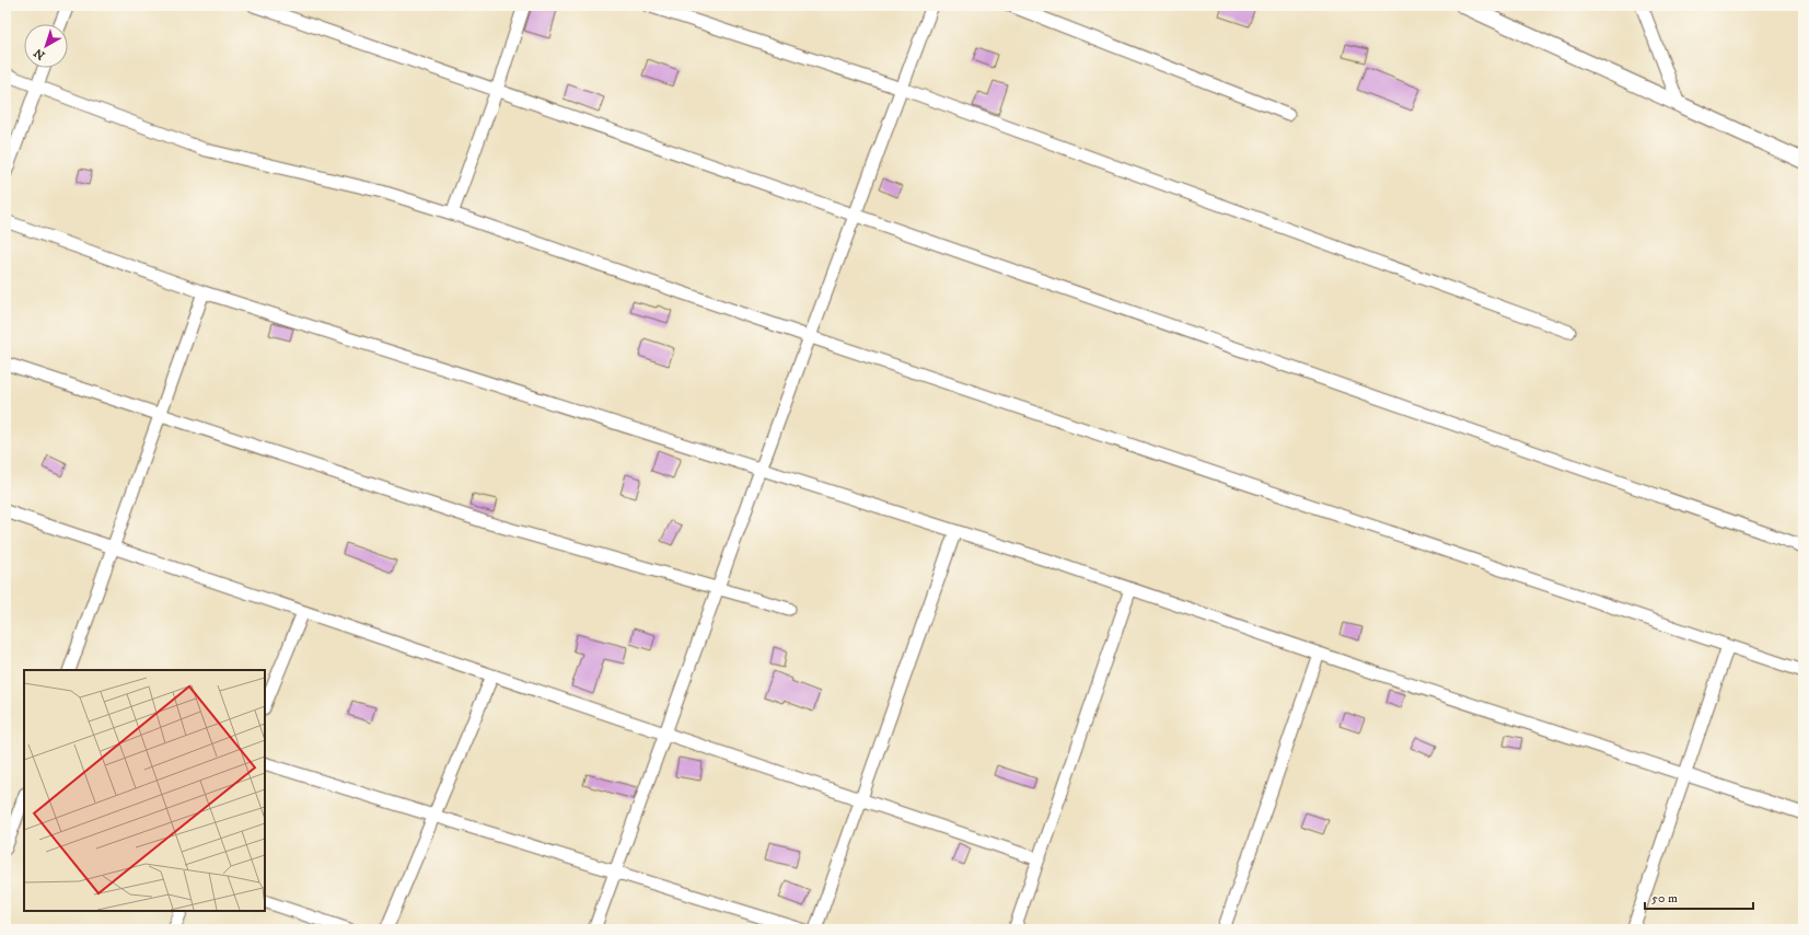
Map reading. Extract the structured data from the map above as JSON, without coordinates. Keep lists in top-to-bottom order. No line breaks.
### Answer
{"scale_bar":"50 m","north":"bottom left"}
